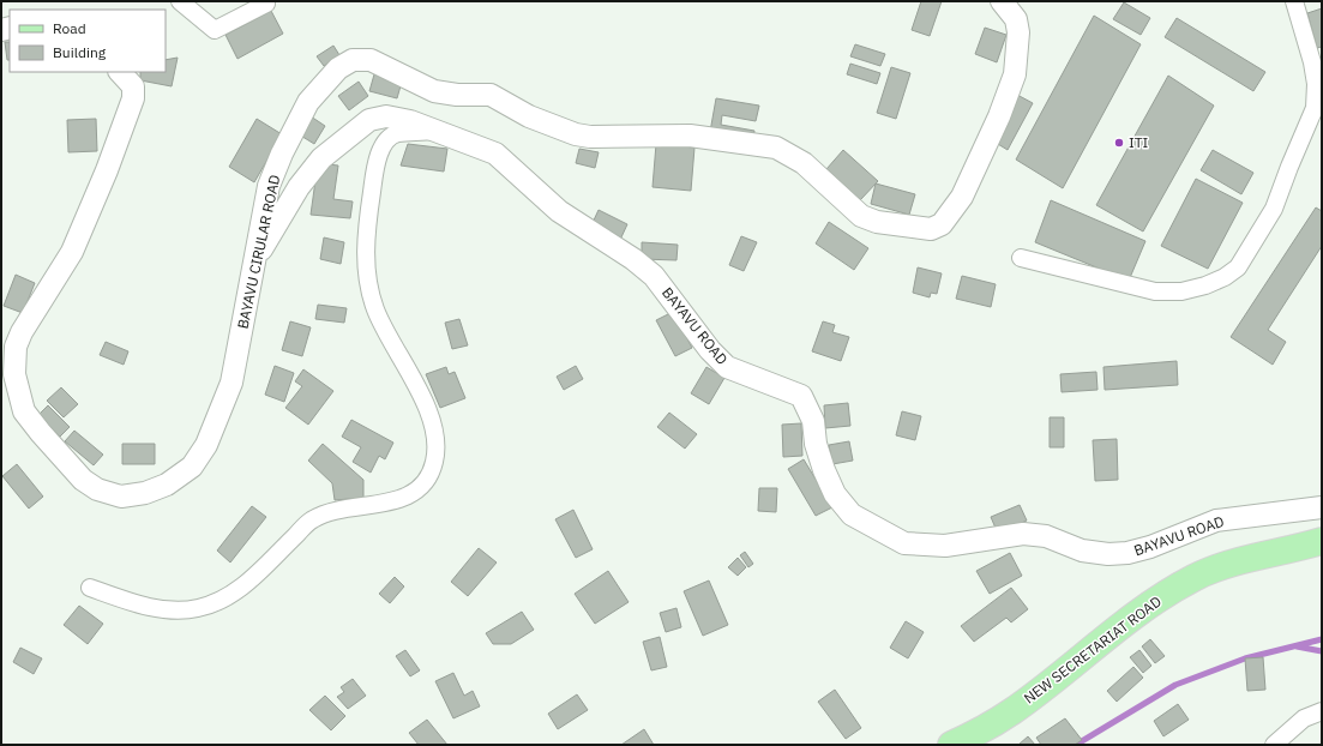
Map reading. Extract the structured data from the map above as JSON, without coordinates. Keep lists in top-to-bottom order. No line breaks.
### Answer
{"streets":{"main road":["NEW SECRETARIAT ROAD"],"street":["BAYAVU CIRULAR ROAD","BAYAVU ROAD"]},"crossings":[["BAYAVU CIRULAR ROAD","BAYAVU ROAD"]],"places":["ITI"],"legend":["Road","Building"]}
